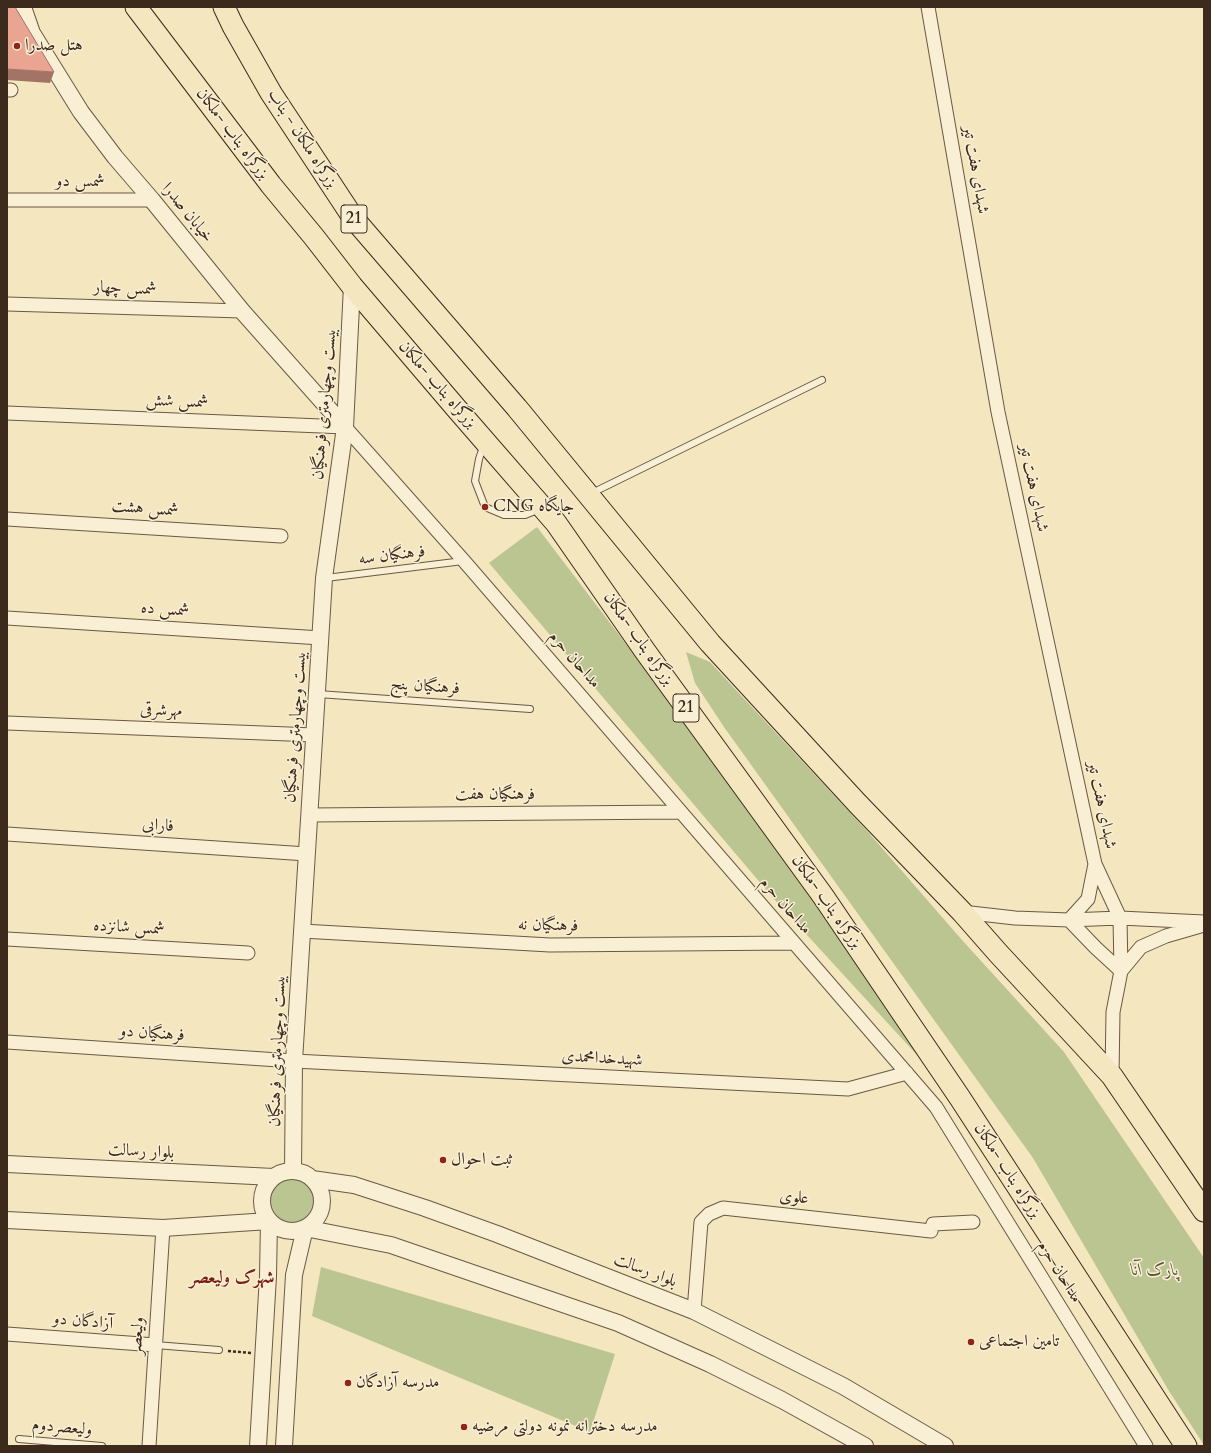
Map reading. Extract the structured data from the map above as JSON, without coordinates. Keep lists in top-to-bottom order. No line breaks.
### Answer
{"streets":{"highway":["بزرگراه بناب -ملکان","بزرگراه ملکان - بناب","21"],"street":["شهدای هفت تیر","شمس دو","خیابان صدرا","شمس چهار","شمس شش","بیست وچهارمتری فرهنگیان","شمس هشت","شمس ده","مداحان حرم","مهرشرقی","فرهنگیان هفت","فارابی","فرهنگیان نه","شمس شانزده","فرهنگیان دو","شهیدخدامحمدی","بلوار رسالت","علوی","آزادگان دو","ولیعصر"],"lane":["فرهنگیان سه","فرهنگیان پنج","ولیعصردوم"]},"crossings":[["بزرگراه بناب -ملکان","بیست وچهارمتری فرهنگیان"],["بزرگراه ملکان - بناب","21"],["شهدای هفت تیر","21"],["شمس دو","خیابان صدرا"],["خیابان صدرا","شمس چهار"],["خیابان صدرا","شمس شش"],["خیابان صدرا","بیست وچهارمتری فرهنگیان"],["خیابان صدرا","مداحان حرم"],["شمس شش","بیست وچهارمتری فرهنگیان"],["شمس شش","مداحان حرم"],["بیست وچهارمتری فرهنگیان","فرهنگیان سه"],["بیست وچهارمتری فرهنگیان","شمس ده"],["بیست وچهارمتری فرهنگیان","مداحان حرم"],["بیست وچهارمتری فرهنگیان","فرهنگیان پنج"],["بیست وچهارمتری فرهنگیان","مهرشرقی"],["بیست وچهارمتری فرهنگیان","فرهنگیان هفت"],["بیست وچهارمتری فرهنگیان","فارابی"],["بیست وچهارمتری فرهنگیان","فرهنگیان نه"],["بیست وچهارمتری فرهنگیان","فرهنگیان دو"],["بیست وچهارمتری فرهنگیان","شهیدخدامحمدی"],["بیست وچهارمتری فرهنگیان","بلوار رسالت"],["فرهنگیان سه","مداحان حرم"],["مداحان حرم","فرهنگیان هفت"],["مداحان حرم","فرهنگیان نه"],["مداحان حرم","شهیدخدامحمدی"],["فرهنگیان دو","شهیدخدامحمدی"],["بلوار رسالت","علوی"],["آزادگان دو","ولیعصر"]],"districts":["شهرک ولیعصر"],"parks":["پارک آنا"],"places":["هتل صدرا","CNG جایگاه","ثبت احوال","تامین اجتماعی","مدرسه آزادگان","مدرسه دخترانه نمونه دولتی مرضیه"]}
